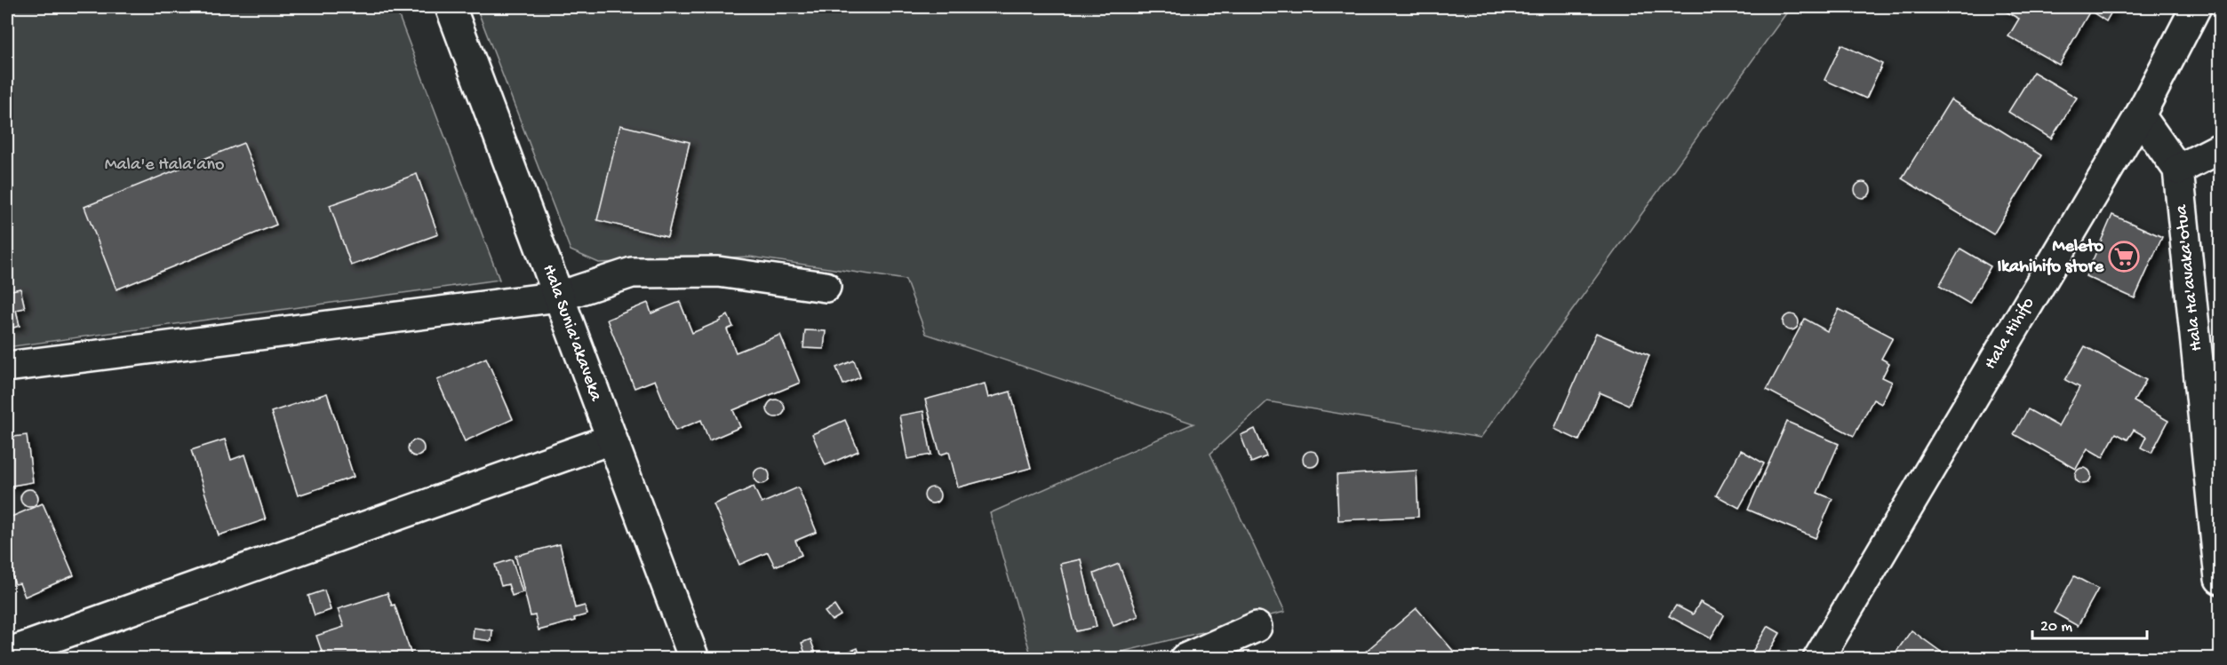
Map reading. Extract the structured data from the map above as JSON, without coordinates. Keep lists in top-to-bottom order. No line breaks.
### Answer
{"streets":{"street":["Hala Ha'avaka'otua","Hala Sunia'akaveka","Hala Hihifo"]},"crossings":[["Hala Ha'avaka'otua","Hala Hihifo"]],"parks":["Mala'e Hala'ano"],"places":{"supermarket":["Meleto Ikahihifo store"]},"scale_bar":"20 m"}
